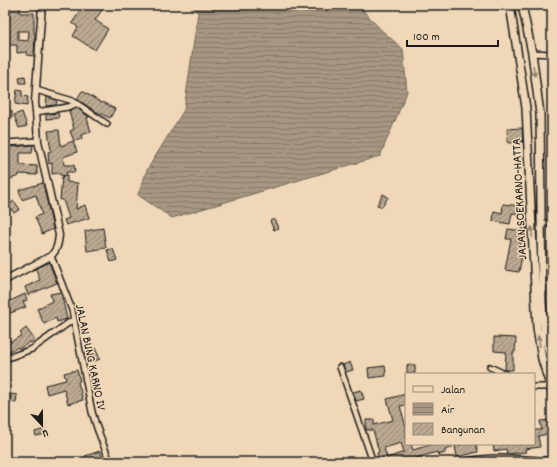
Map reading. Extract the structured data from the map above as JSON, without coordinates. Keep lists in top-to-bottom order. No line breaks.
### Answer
{"streets":{"main road":["JALAN SOEKARNO-HATTA"],"street":["JALAN BUNG KARNO IV"]},"legend":["Jalan","Air","Bangunan"],"scale_bar":"100 m","north":"bottom"}
